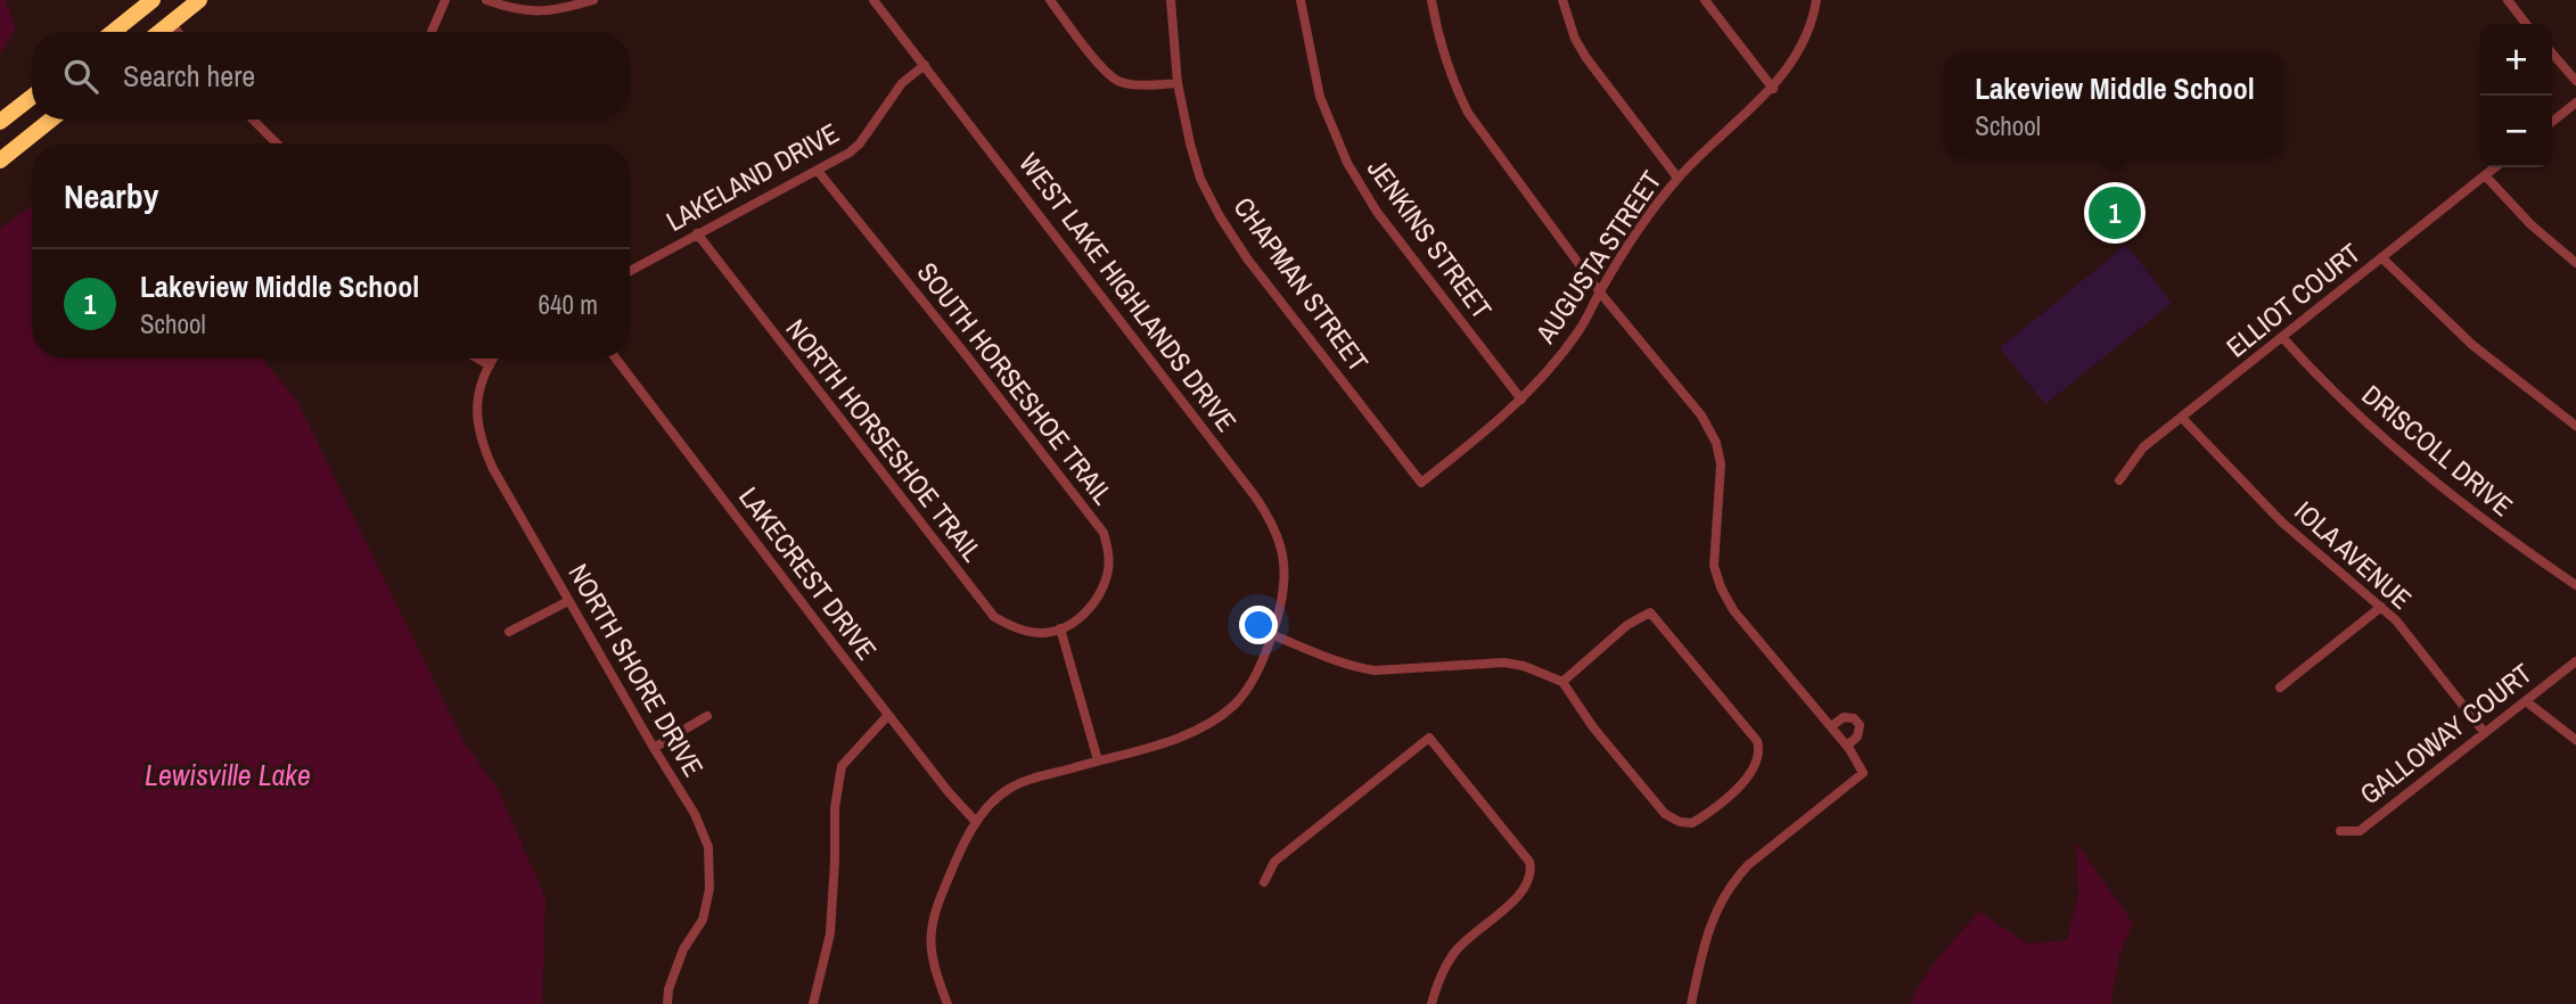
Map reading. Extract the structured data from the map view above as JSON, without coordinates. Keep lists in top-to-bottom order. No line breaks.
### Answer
{"streets":{"street":["LAKELAND DRIVE","JENKINS STREET","AUGUSTA STREET","CHAPMAN STREET","WEST LAKE HIGHLANDS DRIVE","ELLIOT COURT","SOUTH HORSESHOE TRAIL","NORTH HORSESHOE TRAIL","DRISCOLL DRIVE","IOLA AVENUE","LAKECREST DRIVE","NORTH SHORE DRIVE","GALLOWAY COURT"]},"crossings":[["LAKELAND DRIVE","WEST LAKE HIGHLANDS DRIVE"],["LAKELAND DRIVE","SOUTH HORSESHOE TRAIL"],["LAKELAND DRIVE","NORTH HORSESHOE TRAIL"],["JENKINS STREET","AUGUSTA STREET"],["AUGUSTA STREET","CHAPMAN STREET"],["WEST LAKE HIGHLANDS DRIVE","LAKECREST DRIVE"],["ELLIOT COURT","DRISCOLL DRIVE"],["ELLIOT COURT","IOLA AVENUE"],["SOUTH HORSESHOE TRAIL","NORTH HORSESHOE TRAIL"],["IOLA AVENUE","GALLOWAY COURT"]],"water":["Lewisville Lake"],"page":{"map_buttons":["+","−"],"search":"Search here","popup":["Lakeview Middle School","School"],"heading":"Nearby","pins":"1","list":[{"mark":"1","name":"Lakeview Middle School","note":"School","value":"640 m"}]}}
